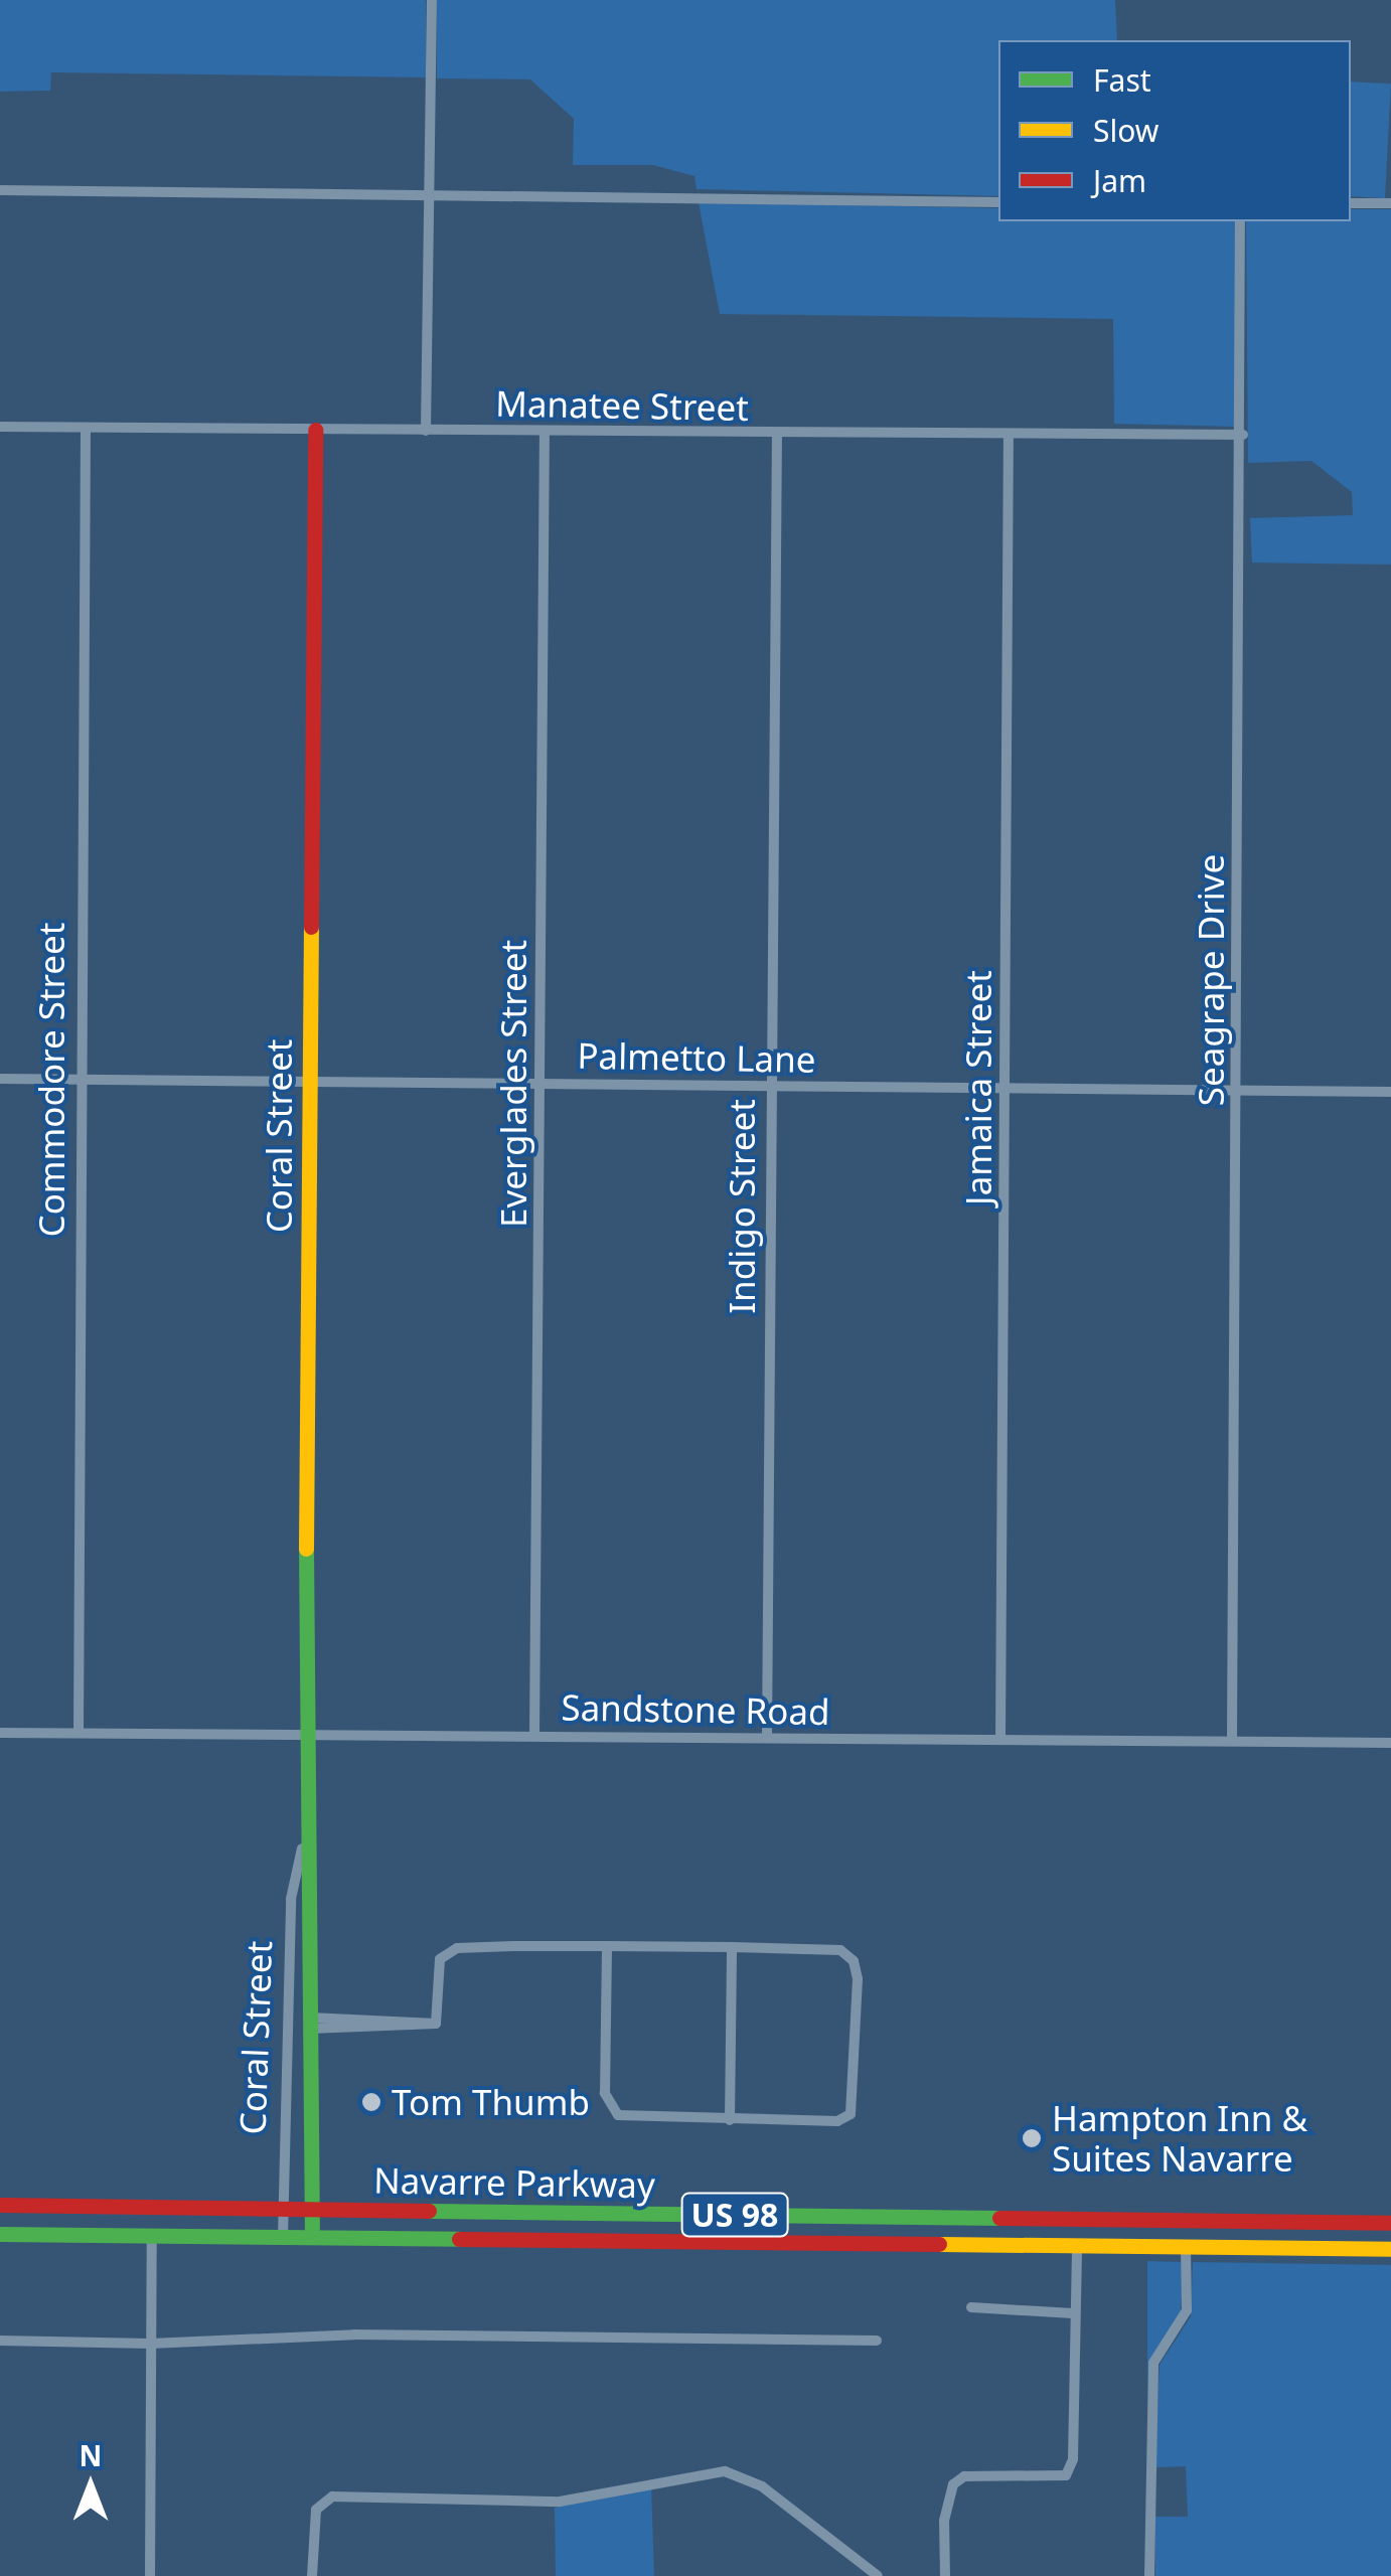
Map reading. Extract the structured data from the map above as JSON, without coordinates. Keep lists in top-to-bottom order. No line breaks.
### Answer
{"streets":{"main road":["Coral Street","Navarre Parkway","US 98"],"street":["Manatee Street","Seagrape Drive","Palmetto Lane","Commodore Street","Everglades Street","Jamaica Street","Indigo Street","Sandstone Road"]},"crossings":[["Manatee Street","Seagrape Drive"],["Manatee Street","Commodore Street"],["Manatee Street","Everglades Street"],["Manatee Street","Jamaica Street"],["Manatee Street","Coral Street"],["Manatee Street","Indigo Street"],["Seagrape Drive","Palmetto Lane"],["Seagrape Drive","Sandstone Road"],["Palmetto Lane","Commodore Street"],["Palmetto Lane","Everglades Street"],["Palmetto Lane","Jamaica Street"],["Palmetto Lane","Coral Street"],["Palmetto Lane","Indigo Street"],["Commodore Street","Sandstone Road"],["Everglades Street","Sandstone Road"],["Jamaica Street","Sandstone Road"],["Coral Street","Sandstone Road"],["Coral Street","Navarre Parkway"],["Indigo Street","Sandstone Road"]],"places":["Tom Thumb","Hampton Inn & Suites Navarre"],"legend":["Fast","Slow","Jam"],"north":"top"}
